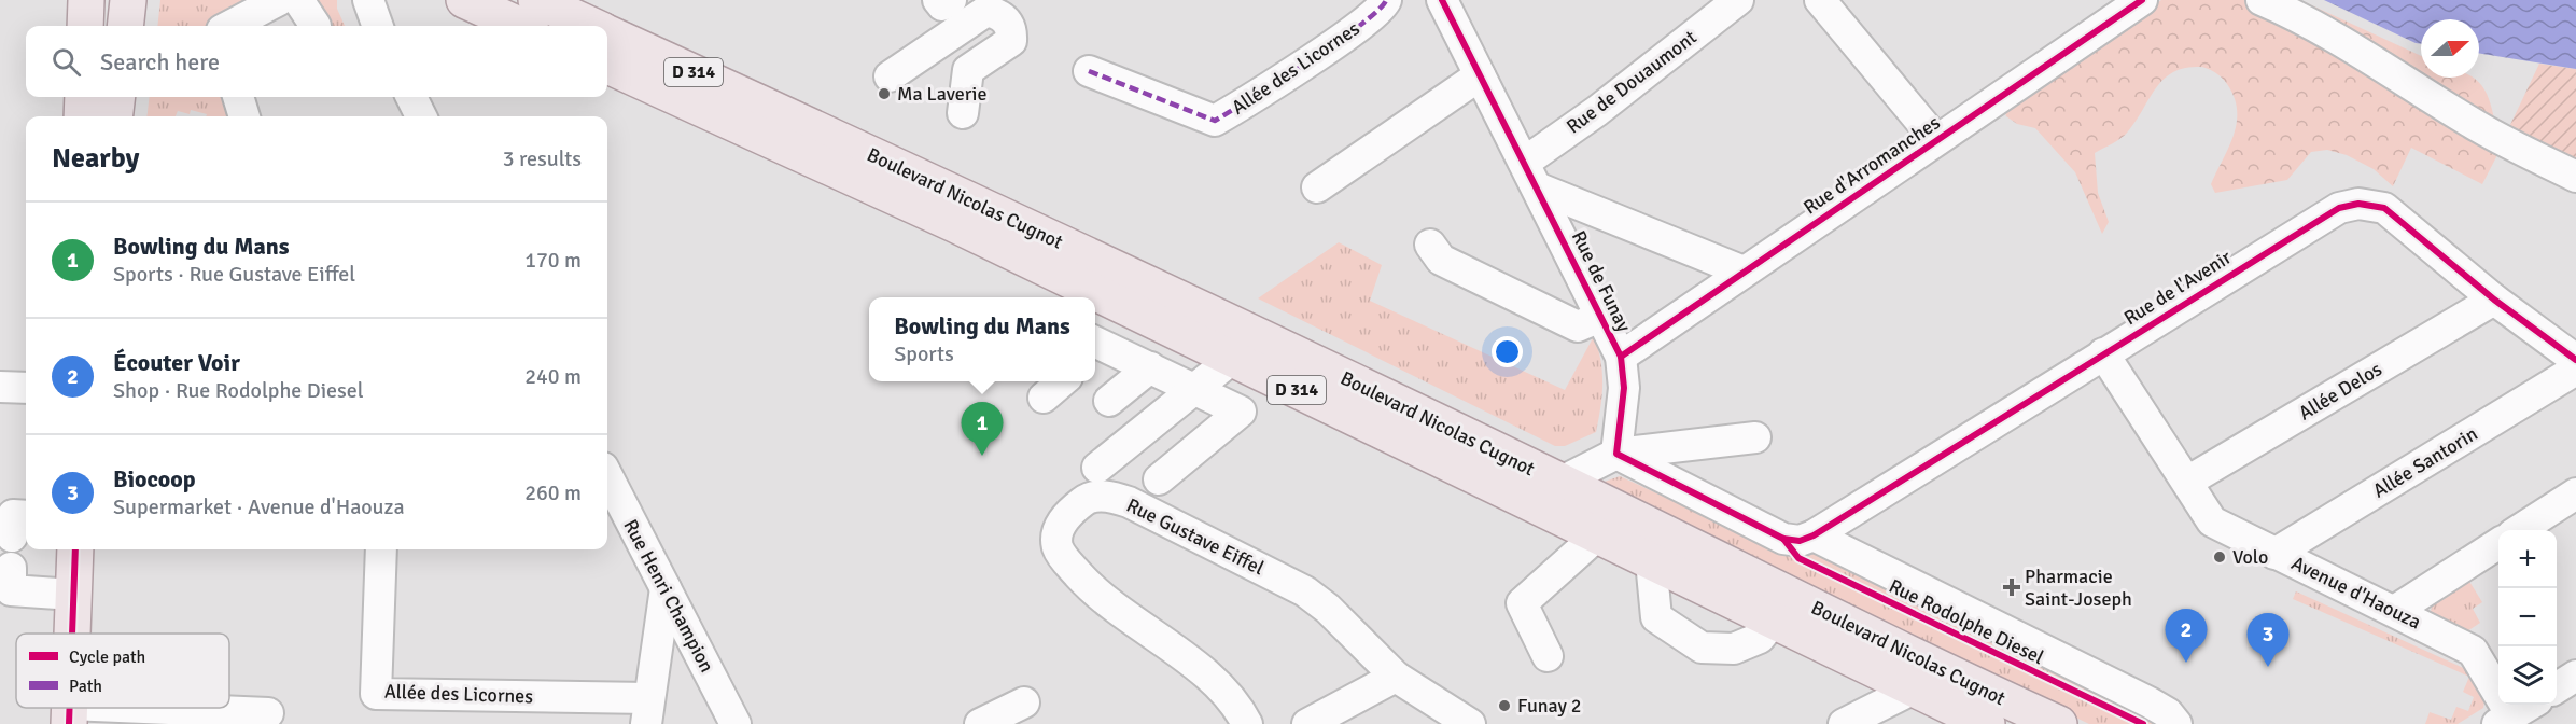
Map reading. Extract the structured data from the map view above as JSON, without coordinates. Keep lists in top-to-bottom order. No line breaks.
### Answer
{"streets":{"main road":["D 314","Boulevard Nicolas Cugnot"],"street":["Allée des Licornes","Rue de Douaumont","Rue d'Arromanches","Rue de Funay","Rue de l'Avenir","Allée Delos","Allée Santorin","Rue Gustave Eiffel","Avenue d'Haouza","Rue Henri Champion","Rue Rodolphe Diesel"]},"crossings":[["Rue de Douaumont","Rue de Funay"],["Rue d'Arromanches","Rue de Funay"],["Rue de Funay","Rue de l'Avenir"],["Rue de l'Avenir","Allée Delos"],["Rue de l'Avenir","Avenue d'Haouza"],["Rue de l'Avenir","Rue Rodolphe Diesel"],["Allée Delos","Avenue d'Haouza"],["Allée Santorin","Avenue d'Haouza"]],"places":{"other":["Ma Laverie","Volo","Funay 2"],"health":["Pharmacie Saint-Joseph"]},"legend":["Cycle path","Path"],"north":"right","page":{"search":"Search here","heading":["Nearby","3 results"],"list":[{"mark":"1","name":"Bowling du Mans","note":"Sports · Rue Gustave Eiffel","value":"170 m"},{"mark":"2","name":"Écouter Voir","note":"Shop · Rue Rodolphe Diesel","value":"240 m"},{"mark":"3","name":"Biocoop","note":"Supermarket · Avenue d'Haouza","value":"260 m"}],"popup":["Bowling du Mans","Sports"],"pins":["1","2","3"],"map_buttons":["+","−"]}}
